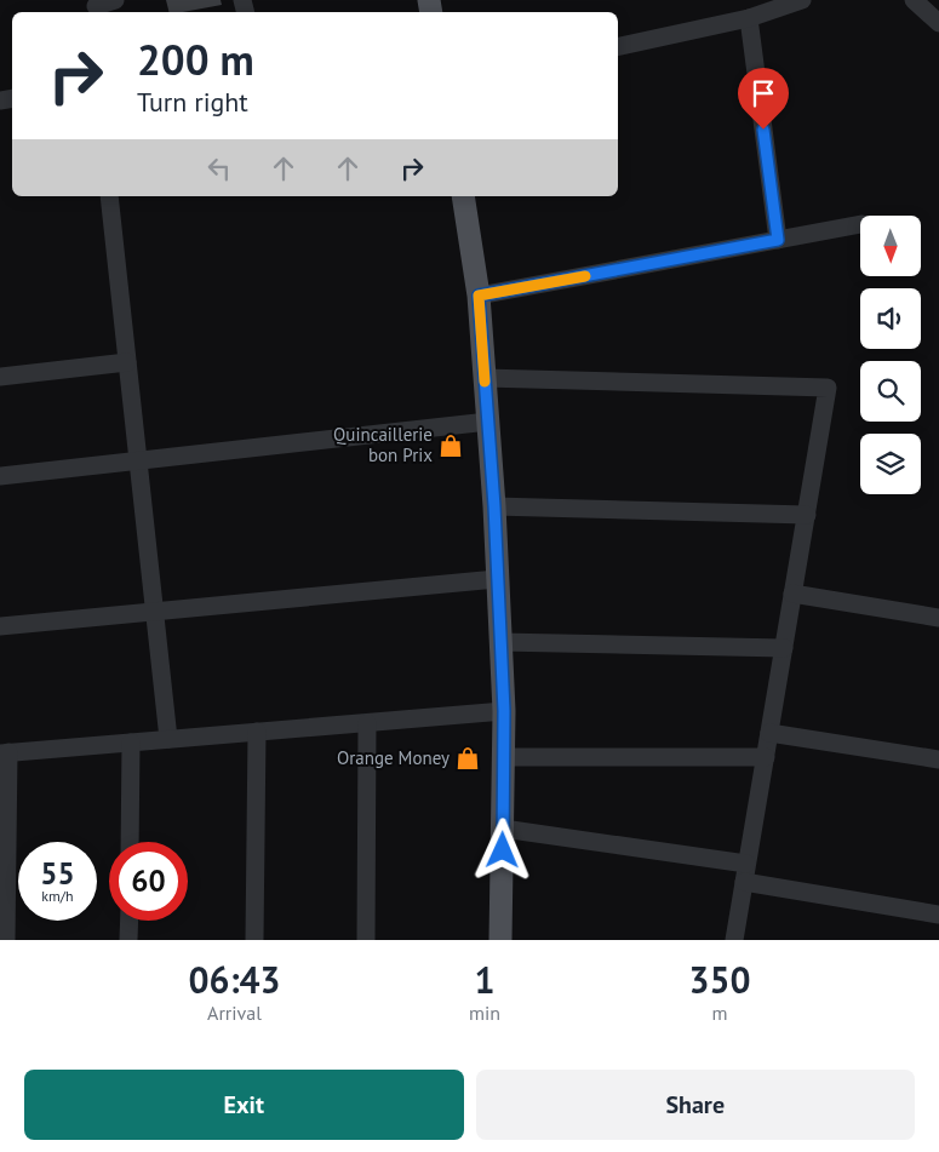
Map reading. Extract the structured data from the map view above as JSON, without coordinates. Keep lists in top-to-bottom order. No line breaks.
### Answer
{"places":{"shop":["Quincaillerie bon Prix","Orange Money"]},"north":"bottom","page":{"turn":["200 m","Turn right"],"speed":"55 km/h","limit":"60","eta":["06:43","Arrival","1","min","350","m"],"buttons":["Exit","Share"]}}
